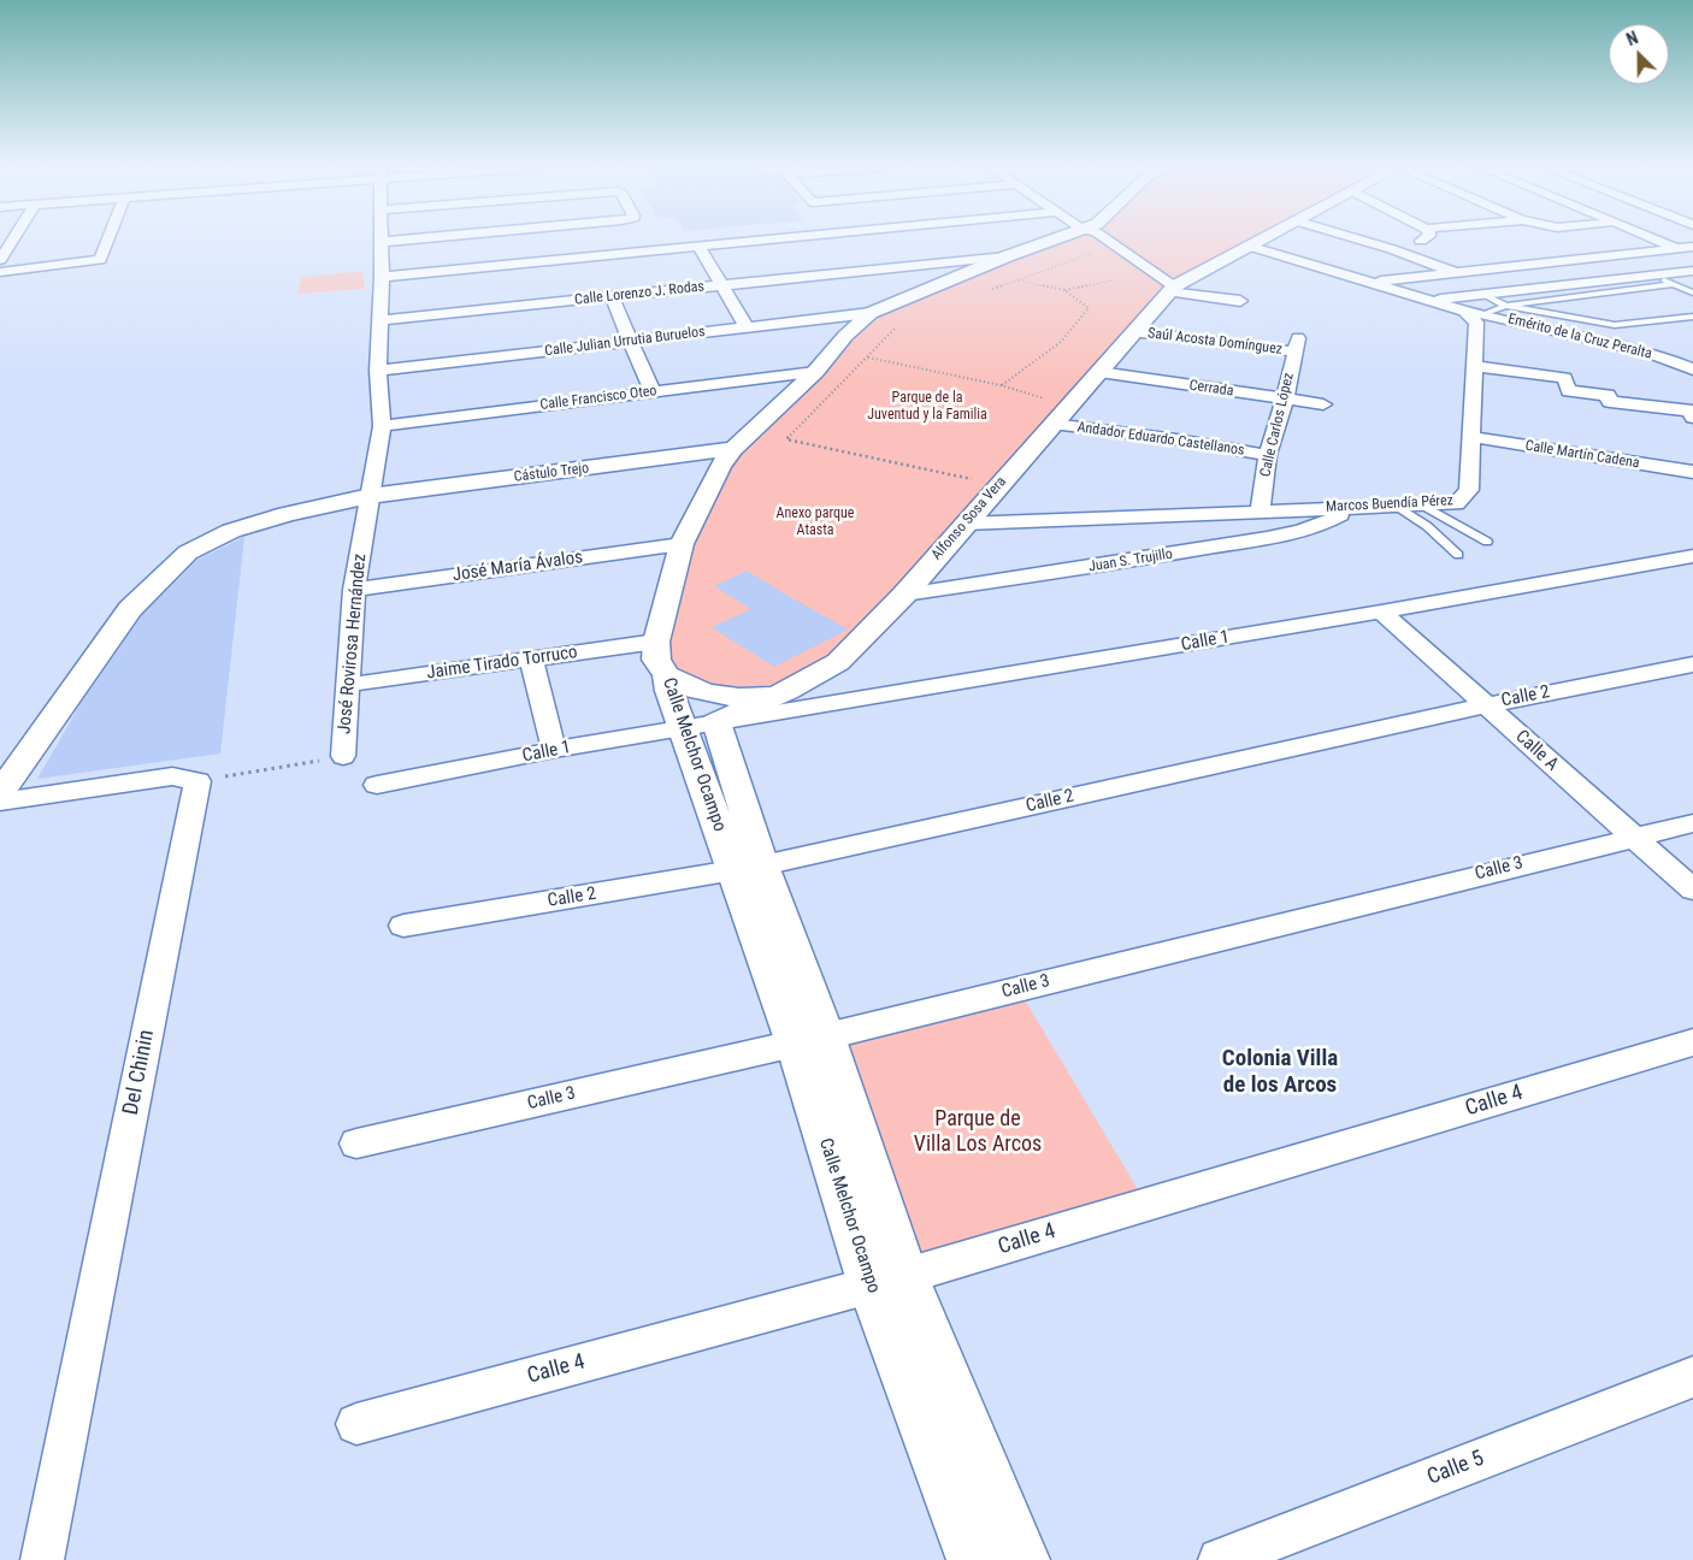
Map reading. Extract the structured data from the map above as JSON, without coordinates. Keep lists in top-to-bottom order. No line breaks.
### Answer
{"streets":{"street":["Calle Lorenzo J. Rodas","Emérito de la Cruz Peralta","Calle Julian Urrutia Buruelos","Saúl Acosta Domínguez","Cerrada","Calle Francisco Oteo","Calle Carlos López","Andador Eduardo Castellanos","Calle Martín Cadena","Cástulo Trejo","Marcos Buendía Pérez","Alfonso Sosa Vera","Juan S. Trujillo","José María Ávalos","Calle 1","José Rovirosa Hernández","Jaime Tirado Torruco","Calle 2","Calle A","Calle Melchor Ocampo","Calle 3","Del Chinin","Calle 4","Calle 5"]},"crossings":[["Calle Lorenzo J. Rodas","José Rovirosa Hernández"],["Calle Lorenzo J. Rodas","Calle Melchor Ocampo"],["Emérito de la Cruz Peralta","Marcos Buendía Pérez"],["Calle Julian Urrutia Buruelos","José Rovirosa Hernández"],["Calle Julian Urrutia Buruelos","Calle Melchor Ocampo"],["Saúl Acosta Domínguez","Calle Carlos López"],["Saúl Acosta Domínguez","Alfonso Sosa Vera"],["Cerrada","Calle Carlos López"],["Cerrada","Alfonso Sosa Vera"],["Calle Francisco Oteo","José Rovirosa Hernández"],["Calle Francisco Oteo","Calle Melchor Ocampo"],["Calle Carlos López","Andador Eduardo Castellanos"],["Calle Carlos López","Marcos Buendía Pérez"],["Andador Eduardo Castellanos","Alfonso Sosa Vera"],["Calle Martín Cadena","Marcos Buendía Pérez"],["Cástulo Trejo","José Rovirosa Hernández"],["Cástulo Trejo","Calle Melchor Ocampo"],["Marcos Buendía Pérez","Alfonso Sosa Vera"],["Marcos Buendía Pérez","Juan S. Trujillo"],["Alfonso Sosa Vera","Juan S. Trujillo"],["Alfonso Sosa Vera","Calle 1"],["Alfonso Sosa Vera","Calle Melchor Ocampo"],["José María Ávalos","José Rovirosa Hernández"],["José María Ávalos","Calle Melchor Ocampo"],["Calle 1","Calle A"],["Calle 1","Calle Melchor Ocampo"],["José Rovirosa Hernández","Jaime Tirado Torruco"],["Jaime Tirado Torruco","Calle Melchor Ocampo"],["Calle 2","Calle A"],["Calle 2","Calle Melchor Ocampo"],["Calle A","Calle 3"],["Calle Melchor Ocampo","Calle 3"],["Calle Melchor Ocampo","Calle 4"]],"districts":["Colonia Villa de los Arcos"],"parks":["Parque de la Juventud y la Familia","Anexo parque Atasta","Parque de Villa Los Arcos"],"north":"top left"}
